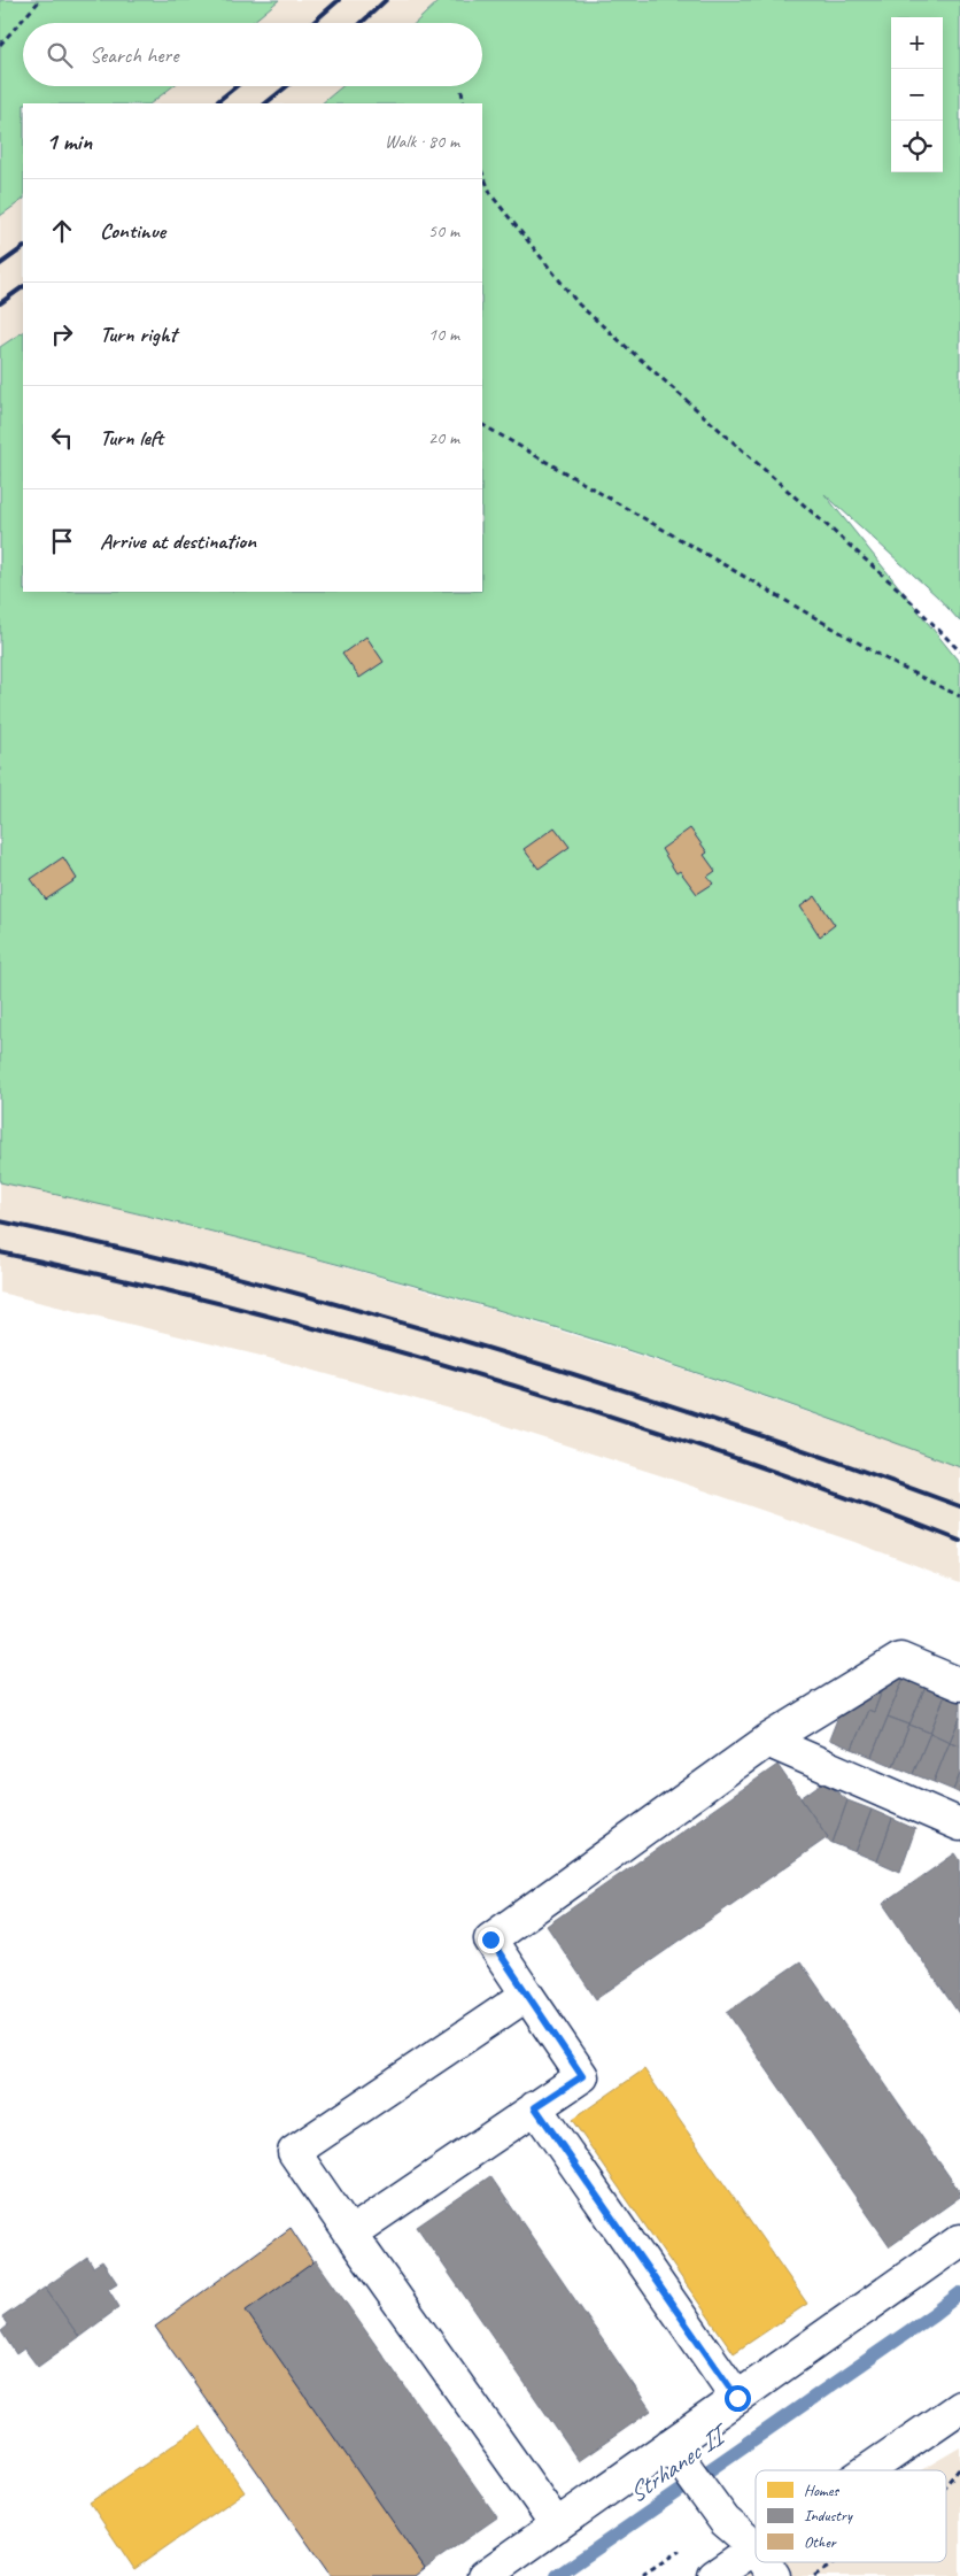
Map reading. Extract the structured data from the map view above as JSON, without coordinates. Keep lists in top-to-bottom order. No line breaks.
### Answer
{"water":["Strhanec II"],"legend":["Homes","Industry","Other"],"page":{"map_buttons":["+","−"],"search":"Search here","heading":["1 min","Walk · 80 m"],"list":[["Continue","50 m"],["Turn right","10 m"],["Turn left","20 m"],"Arrive at destination"]}}
